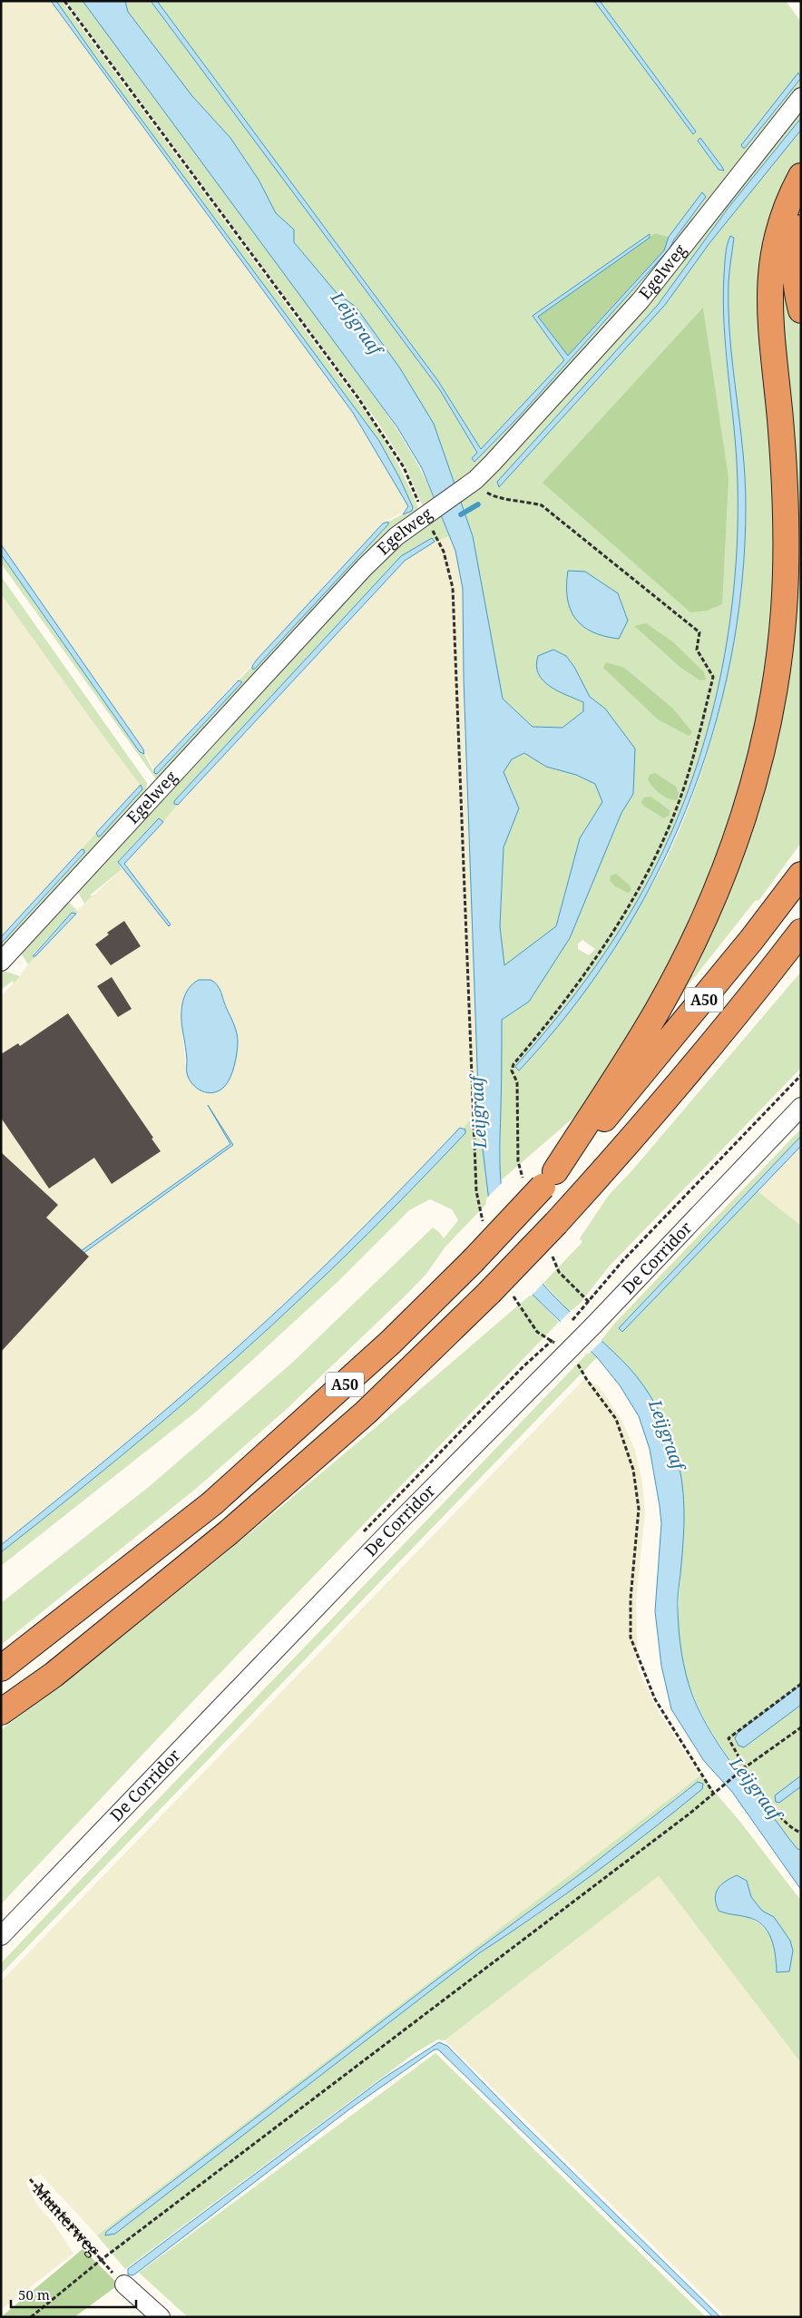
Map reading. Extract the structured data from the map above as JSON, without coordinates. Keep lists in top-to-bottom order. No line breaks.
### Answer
{"streets":{"highway":["A50"],"street":["Egelweg","De Corridor"],"path":["Munterweg"]},"water":["Leijgraaf"],"scale_bar":"50 m"}
